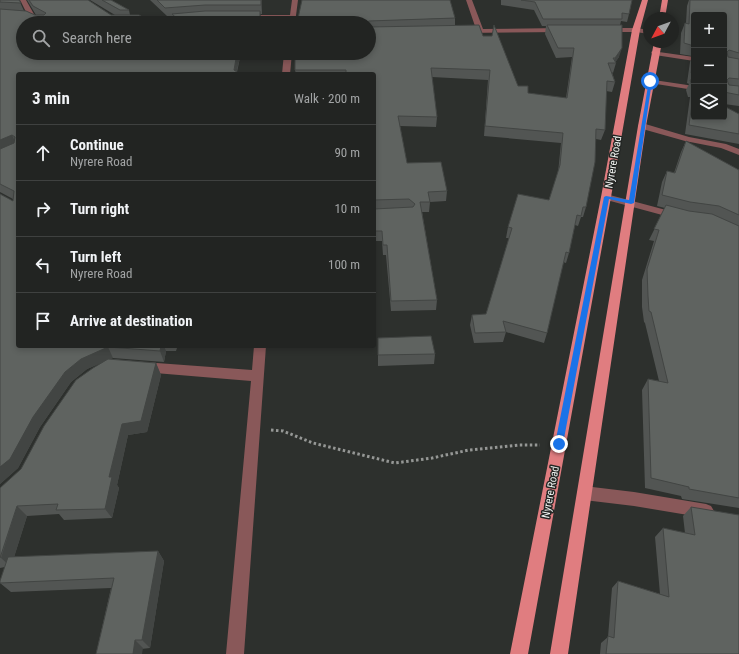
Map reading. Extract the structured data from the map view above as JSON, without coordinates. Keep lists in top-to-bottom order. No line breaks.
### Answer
{"streets":{"main road":["Nyrere Road"]},"north":"bottom left","page":{"map_buttons":["+","−"],"search":"Search here","heading":["3 min","Walk · 200 m"],"list":[["Continue","Nyrere Road","90 m"],["Turn right","10 m"],["Turn left","Nyrere Road","100 m"],"Arrive at destination"]}}
